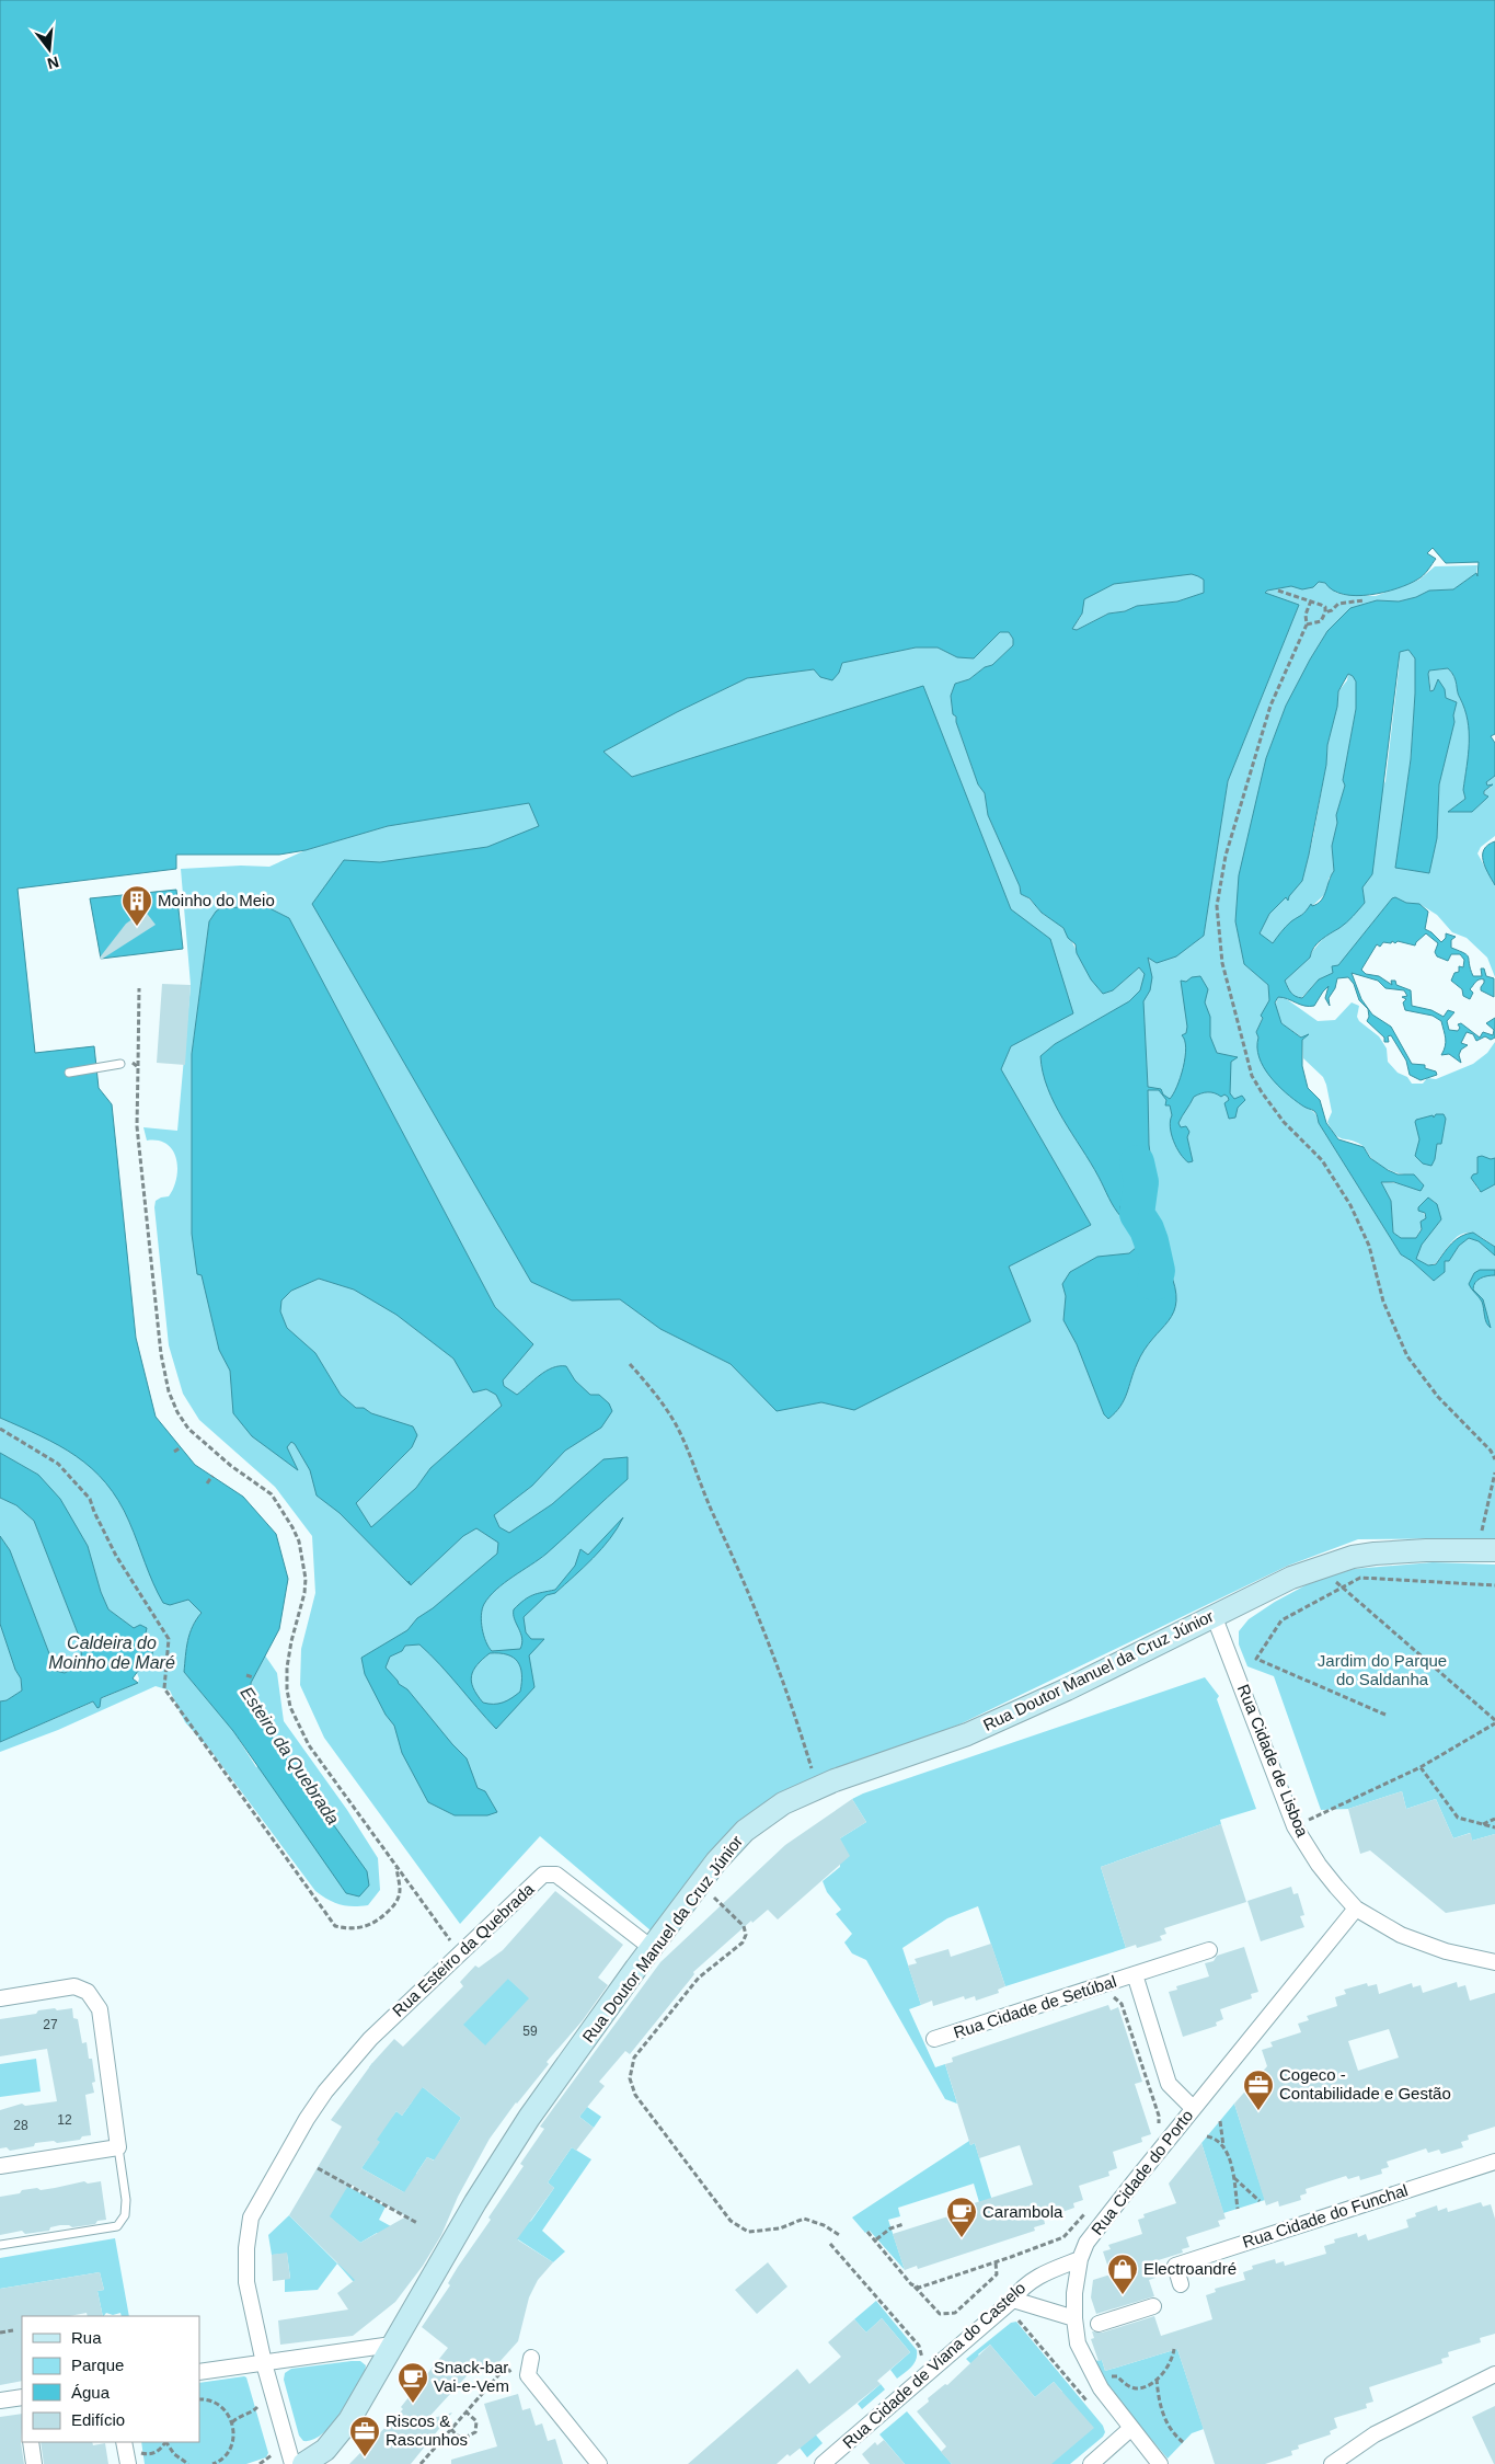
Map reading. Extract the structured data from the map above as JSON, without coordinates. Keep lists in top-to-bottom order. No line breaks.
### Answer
{"streets":{"main road":["Rua Doutor Manuel da Cruz Júnior"],"street":["Rua Cidade de Lisboa","Rua Esteiro da Quebrada","Rua Cidade de Setúbal","Rua Cidade do Porto","Rua Cidade do Funchal","Rua Cidade de Viana do Castelo"]},"crossings":[["Rua Doutor Manuel da Cruz Júnior","Rua Cidade de Lisboa"],["Rua Doutor Manuel da Cruz Júnior","Rua Esteiro da Quebrada"],["Rua Cidade de Lisboa","Rua Cidade do Porto"],["Rua Cidade de Setúbal","Rua Cidade do Porto"],["Rua Cidade do Porto","Rua Cidade de Viana do Castelo"]],"water":["Caldeira do Moinho de Maré","Esteiro da Quebrada"],"parks":["Jardim do Parque do Saldanha"],"places":{"building":["Moinho do Meio"],"office":["Cogeco - Contabilidade e Gestão","Riscos & Rascunhos"],"cafe":["Carambola","Snack-bar Vai-e-Vem"],"shop":["Electroandré"]},"house_numbers":["27","59","12","28"],"legend":["Rua","Parque","Água","Edifício"],"north":"bottom"}
